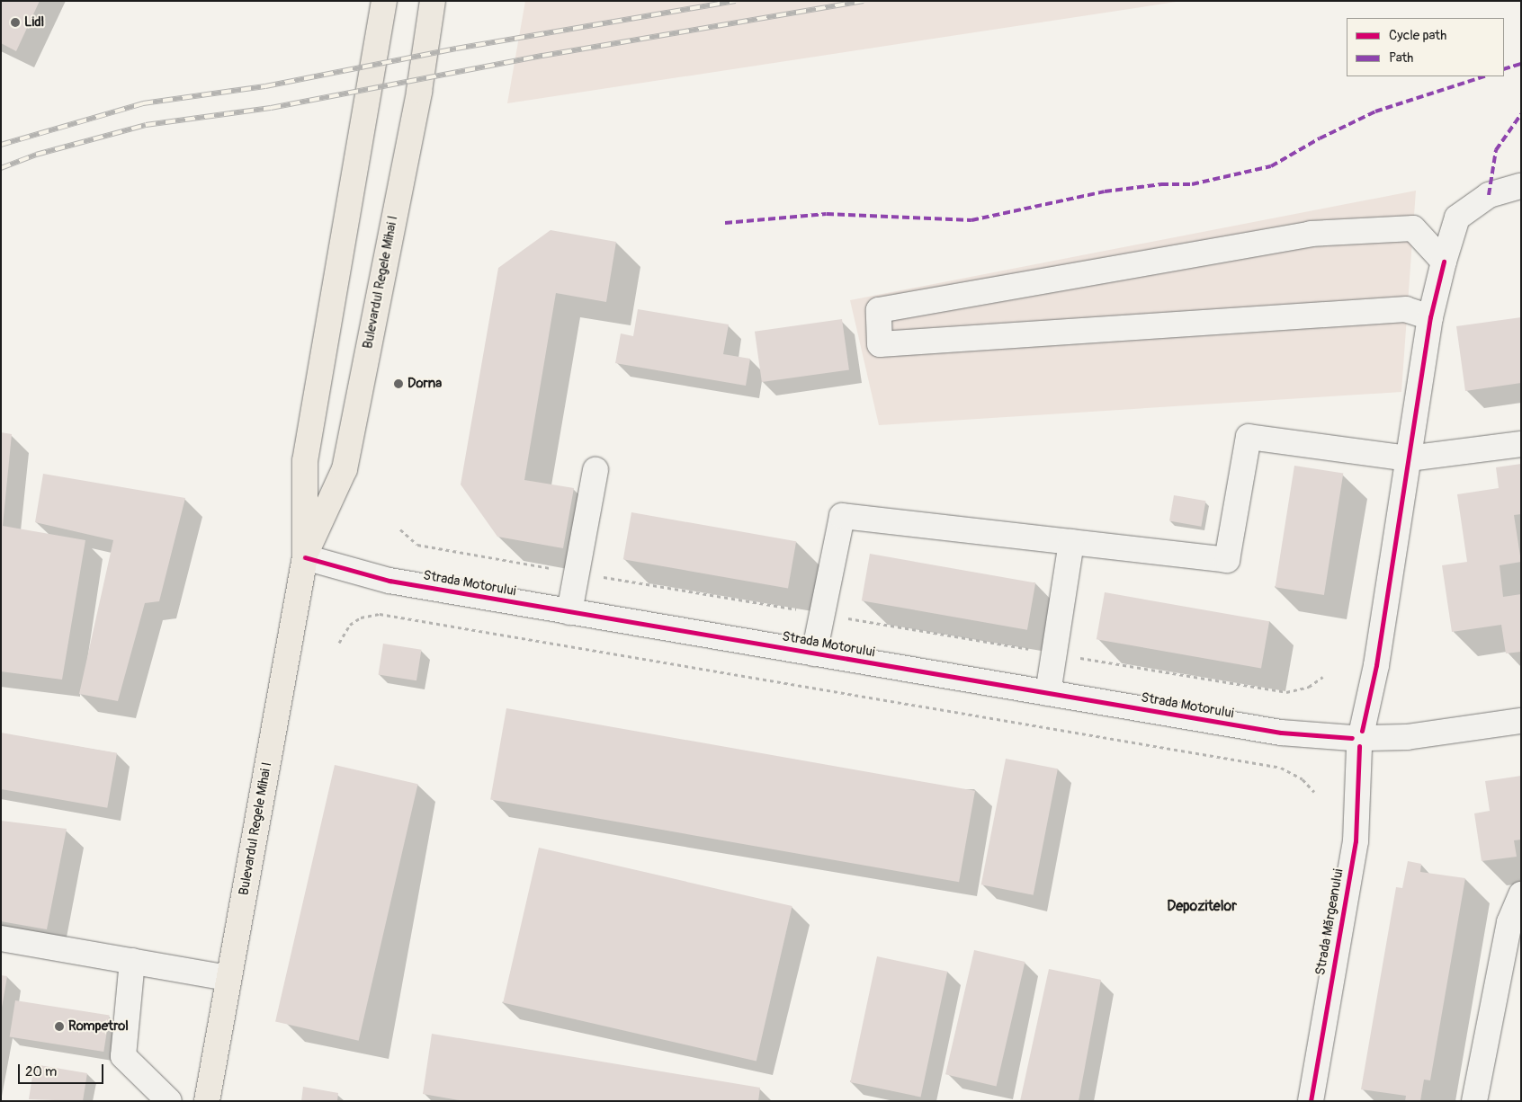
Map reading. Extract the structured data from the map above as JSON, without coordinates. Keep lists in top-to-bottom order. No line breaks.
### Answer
{"streets":{"main road":["Bulevardul Regele Mihai I"],"street":["Strada Motorului","Strada Mărgeanului"]},"crossings":[["Bulevardul Regele Mihai I","Strada Motorului"],["Strada Motorului","Strada Mărgeanului"]],"districts":["Depozitelor"],"places":["Lidl","Dorna","Rompetrol"],"legend":["Cycle path","Path"],"scale_bar":"20 m"}
